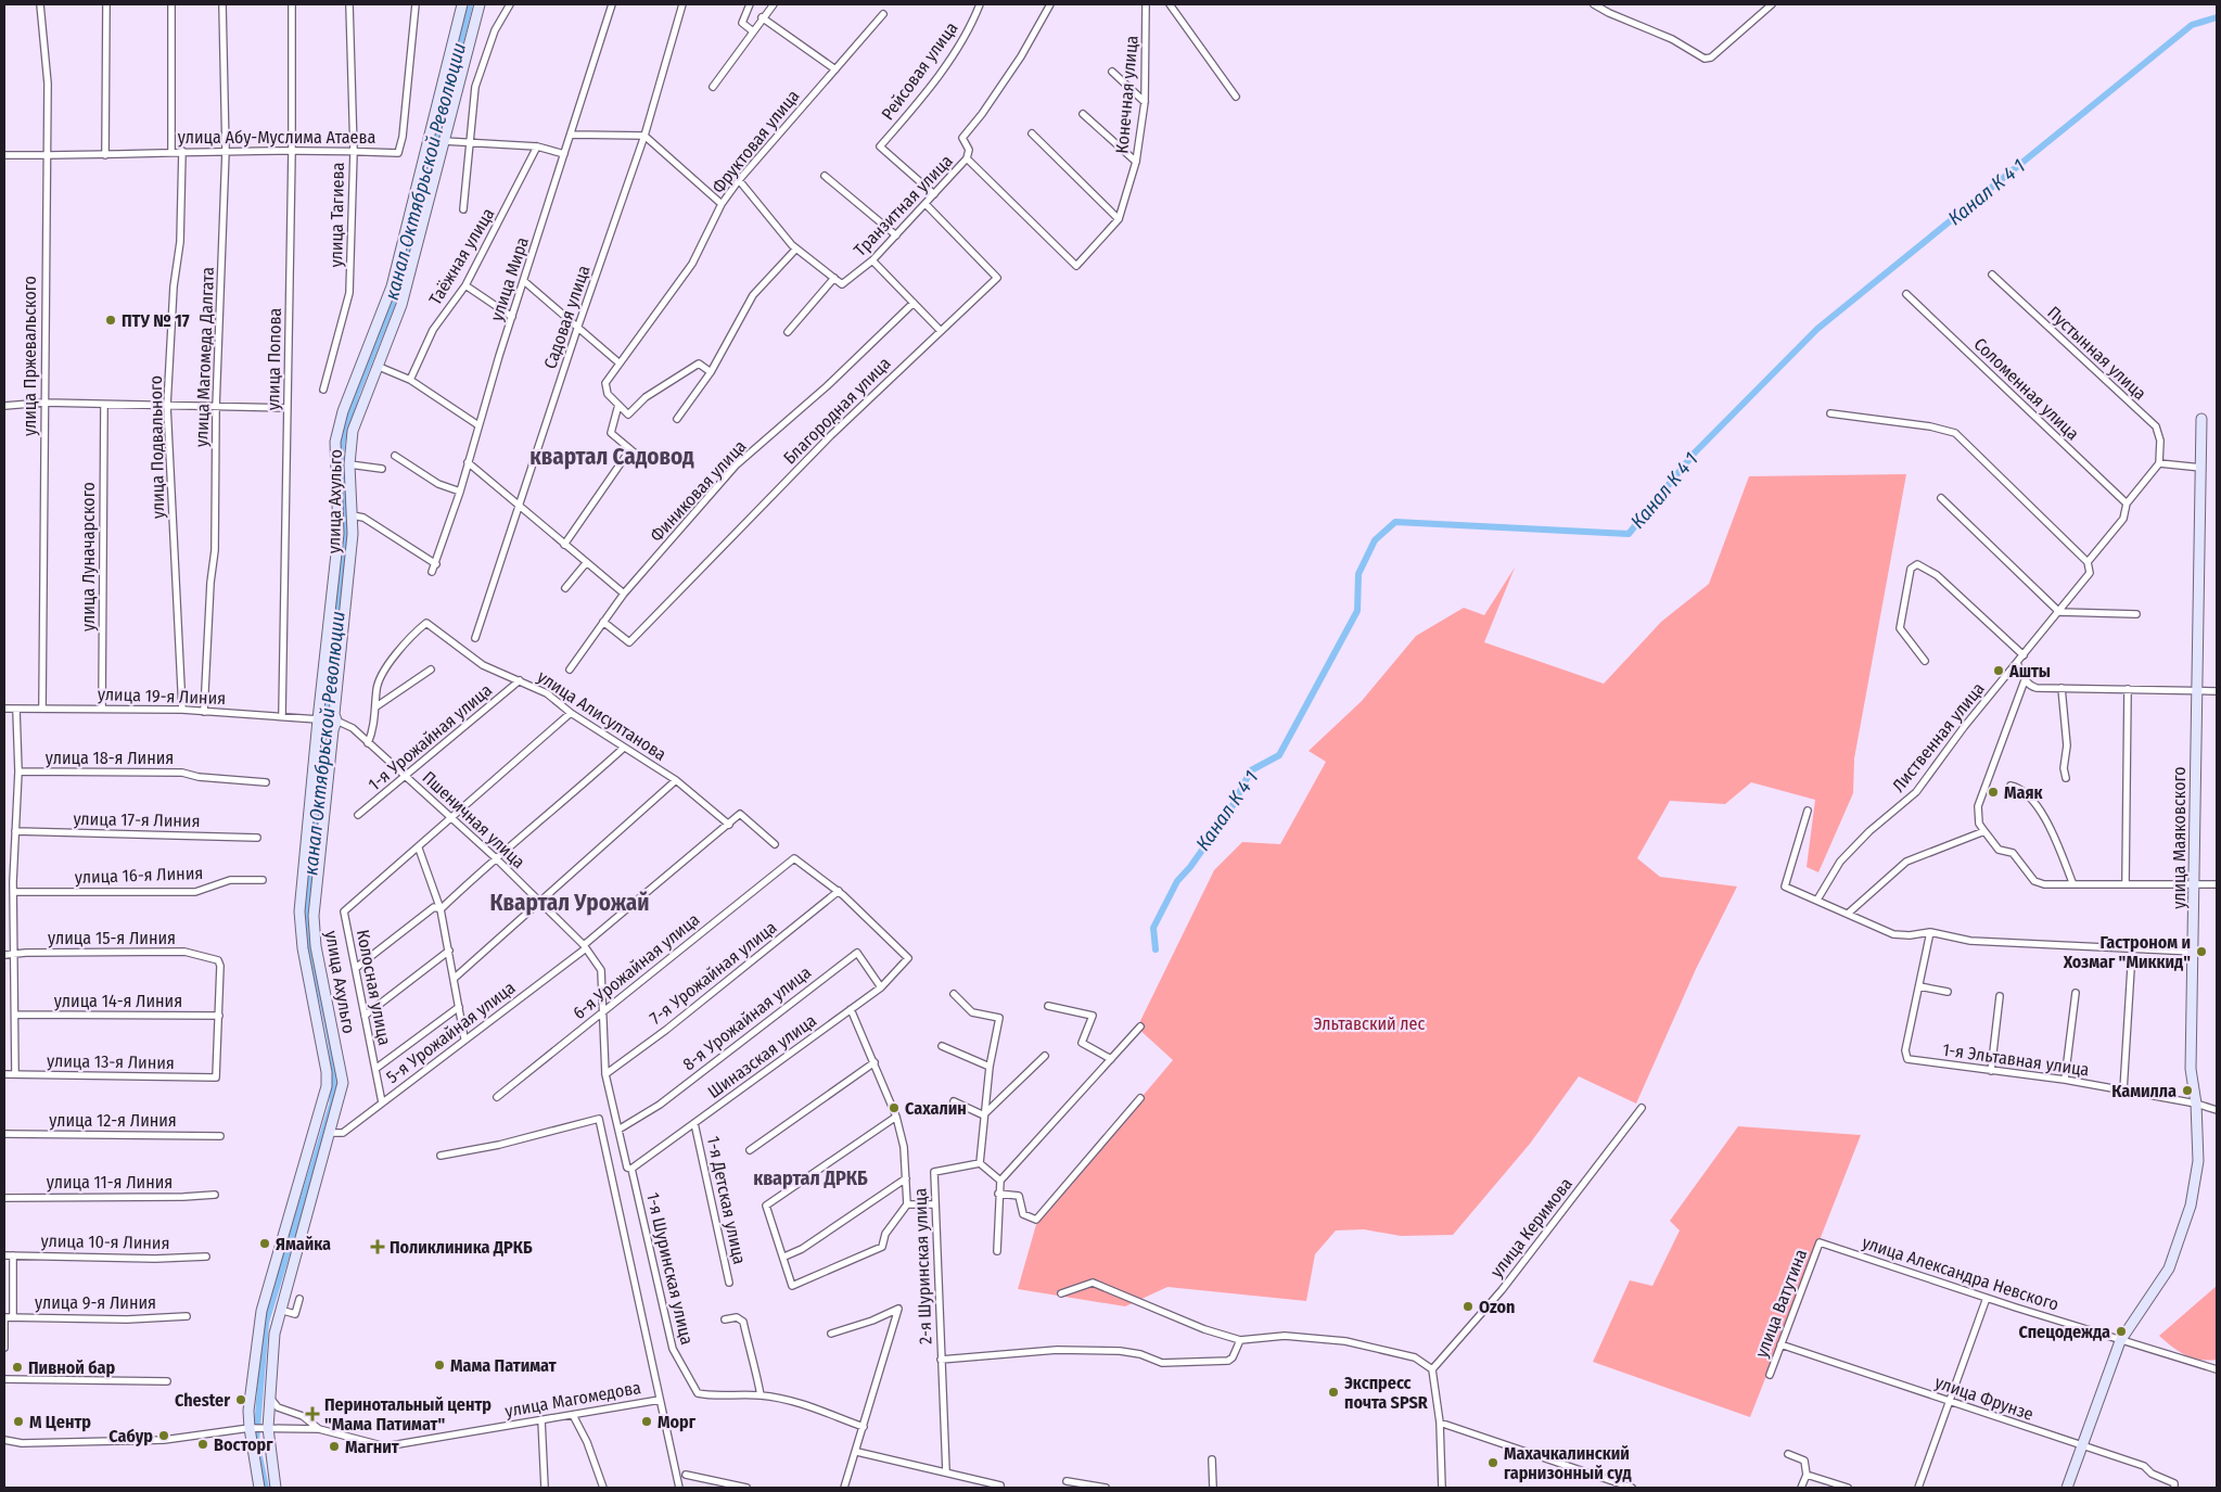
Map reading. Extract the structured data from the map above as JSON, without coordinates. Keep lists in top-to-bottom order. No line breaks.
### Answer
{"streets":{"main road":["улица Ахульго","улица Маяковского"],"street":["Рейсовая улица","Конечная улица","улица Абу-Муслима Атаева","Фруктовая улица","Транзитная улица","улица Тагиева","Таёжная улица","улица Мира","Садовая улица","Пустынная улица","улица Пржевальского","улица Магомеда Далгата","улица Попова","Соломенная улица","Благородная улица","улица Подвального","Финиковая улица","улица Луначарского","улица 19-я Линия","улица Алисултанова","1-я Урожайная улица","Лиственная улица","улица 18-я Линия","улица 17-я Линия","Пшеничная улица","улица 16-я Линия","улица 15-я Линия","6-я Урожайная улица","7-я Урожайная улица","Колосная улица","улица 14-я Линия","8-я Урожайная улица","5-я Урожайная улица","Шиназская улица","1-я Эльтавная улица","улица 13-я Линия","улица 12-я Линия","улица 11-я Линия","1-я Детская улица","улица Керимова","улица 10-я Линия","2-я Шуринская улица","1-я Шуринская улица","улица Александра Невского","улица 9-я Линия","улица Ватутина","улица Фрунзе","улица Магомедова"]},"crossings":[["Рейсовая улица","Транзитная улица"],["Конечная улица","Транзитная улица"],["улица Абу-Муслима Атаева","улица Тагиева"],["улица Абу-Муслима Атаева","улица Пржевальского"],["улица Абу-Муслима Атаева","улица Магомеда Далгата"],["улица Абу-Муслима Атаева","улица Попова"],["улица Абу-Муслима Атаева","улица Подвального"],["Транзитная улица","Благородная улица"],["Пустынная улица","Лиственная улица"],["улица Пржевальского","улица 19-я Линия"],["улица Магомеда Далгата","улица 19-я Линия"],["улица Попова","улица 19-я Линия"],["Соломенная улица","Лиственная улица"],["Благородная улица","Финиковая улица"],["улица Подвального","улица 19-я Линия"],["улица Ахульго","Пшеничная улица"],["улица Ахульго","5-я Урожайная улица"],["улица Ахульго","улица Магомедова"],["улица Луначарского","улица 19-я Линия"],["улица Алисултанова","1-я Урожайная улица"],["улица Алисултанова","5-я Урожайная улица"],["1-я Урожайная улица","Пшеничная улица"],["Пшеничная улица","6-я Урожайная улица"],["Пшеничная улица","7-я Урожайная улица"],["Пшеничная улица","8-я Урожайная улица"],["Пшеничная улица","5-я Урожайная улица"],["Пшеничная улица","Шиназская улица"],["Пшеничная улица","1-я Шуринская улица"],["улица Маяковского","1-я Эльтавная улица"],["улица Маяковского","улица Александра Невского"],["улица Маяковского","улица Фрунзе"],["улица 15-я Линия","улица 14-я Линия"],["улица 15-я Линия","улица 13-я Линия"],["6-я Урожайная улица","7-я Урожайная улица"],["6-я Урожайная улица","Шиназская улица"],["7-я Урожайная улица","Шиназская улица"],["Колосная улица","5-я Урожайная улица"],["улица 14-я Линия","улица 13-я Линия"],["8-я Урожайная улица","Шиназская улица"],["Шиназская улица","1-я Детская улица"],["Шиназская улица","1-я Шуринская улица"],["улица Александра Невского","улица Ватутина"],["улица Ватутина","улица Фрунзе"]],"districts":["квартал Садовод","Квартал Урожай","квартал ДРКБ"],"water":["канал Октябрьской Революции","Канал К 4 1"],"parks":["Эльтавский лес"],"places":{"other":["ПТУ № 17","Ашты","Маяк","Гастроном и Хозмаг \"Миккид\"","Камилла","Сахалин","Ямайка","Ozon","Спецодежда","Мама Патимат","Пивной бар","Экспресс почта SPSR","Chester","М Центр","Морг","Сабур","Восторг","Магнит","Махачкалинский гарнизонный суд"],"health":["Поликлиника ДРКБ","Перинотальный центр \"Мама Патимат\""]}}
